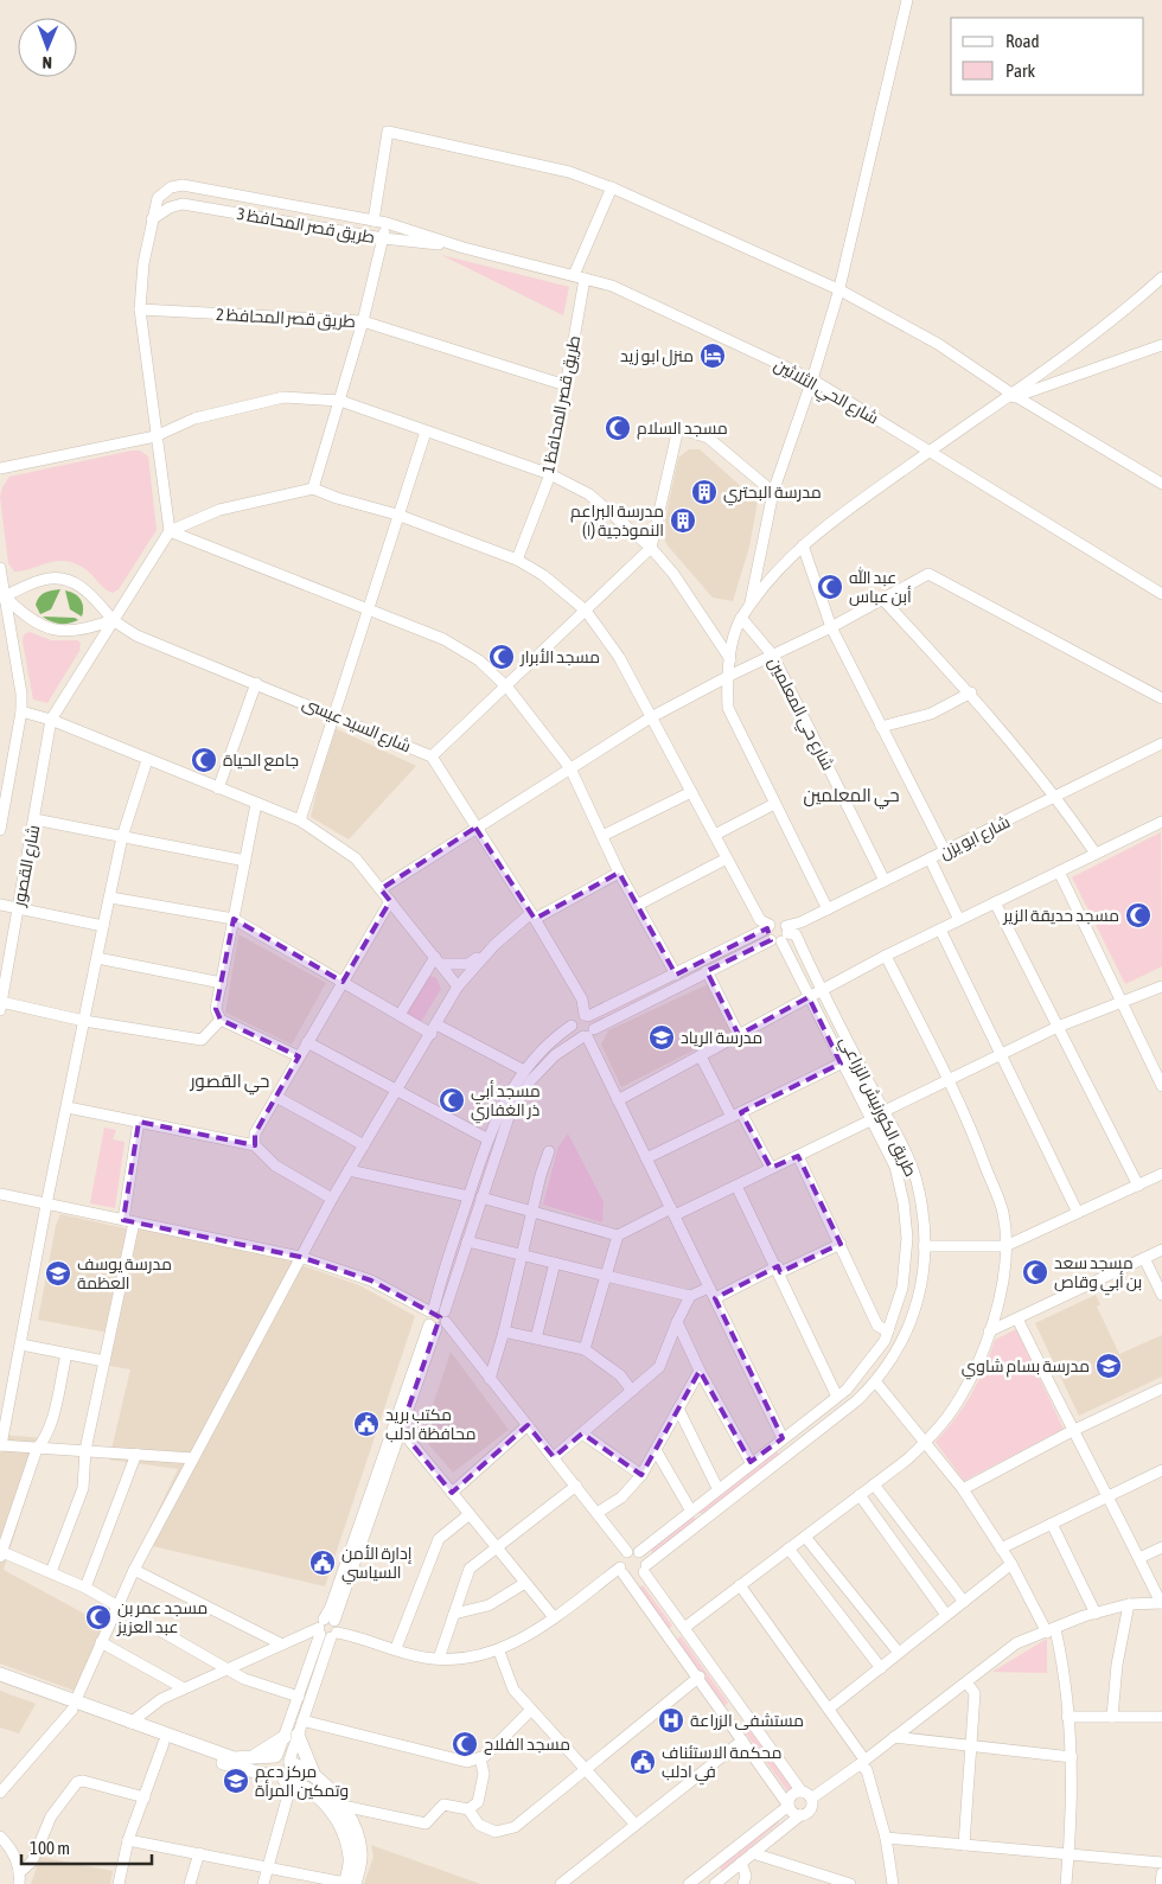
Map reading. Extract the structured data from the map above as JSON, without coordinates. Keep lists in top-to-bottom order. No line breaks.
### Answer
{"streets":{"street":["طريق قصر المحافظ 3","طريق قصر المحافظ 2","شارع الحي الثلاثين","طريق قصر المحافظ 1","شارع حي المعلمين","شارع السيد عيسى","شارع ابو يزن","شارع القصور","طريق الكورنيش الزراعي"]},"crossings":[["طريق قصر المحافظ 3","شارع الحي الثلاثين"],["طريق قصر المحافظ 2","طريق قصر المحافظ 1"],["شارع الحي الثلاثين","طريق قصر المحافظ 1"],["شارع حي المعلمين","شارع ابو يزن"],["شارع السيد عيسى","شارع ابو يزن"],["شارع السيد عيسى","شارع القصور"],["شارع ابو يزن","طريق الكورنيش الزراعي"]],"districts":["حي المعلمين","حي القصور"],"places":{"hotel":["منزل ابو زيد"],"mosque":["مسجد السلام","عبد الله أبن عباس","مسجد الأبرار","جامع الحياة","مسجد حديقة الزير","مسجد أبي ذر الغفاري","مسجد سعد بن أبي وقاص","مسجد عمر بن عبد العزيز","مسجد الفلاح"],"building":["مدرسة البحتري","مدرسة البراعم النموذجية (١)"],"school or university":["مدرسة الرياد","مدرسة يوسف العظمة","مدرسة بسام شاوي","مركز دعم وتمكين المرأة"],"public building":["مكتب بريد محافظة ادلب","إدارة الأمن السياسي","محكمة الاستئناف في ادلب"],"hospital":["مستشفى الزراعة"]},"legend":["Road","Park"],"scale_bar":"100 m","north":"bottom"}
